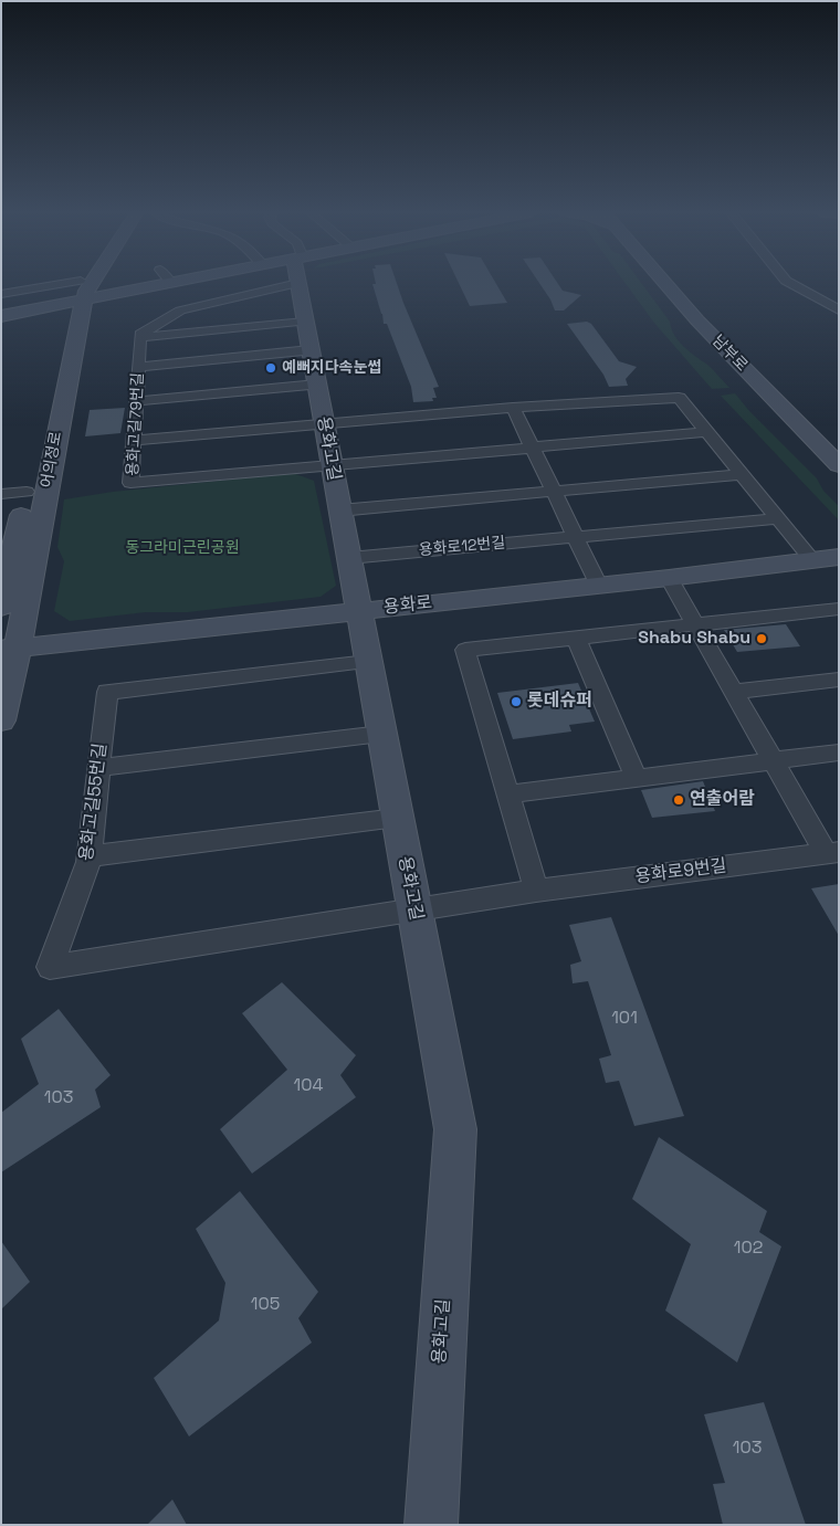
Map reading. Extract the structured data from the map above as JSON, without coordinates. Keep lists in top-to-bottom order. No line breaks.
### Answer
{"streets":{"main road":["남부로","용화고길","어의정로","용화로"],"street":["용화고길79번길","용화로12번길","용화고길55번길","용화로9번길"]},"crossings":[["용화고길79번길","용화고길"],["용화고길","용화로12번길"],["용화고길","용화로"],["용화고길","용화고길55번길"],["용화고길","용화로9번길"],["어의정로","용화로"],["용화로","용화로9번길"],["용화고길55번길","용화로9번길"]],"parks":["동그라미근린공원"],"places":["예뻐지다속눈썹","Shabu Shabu","롯데슈퍼","연출어람"],"house_numbers":["101","104","103","102","105","103"]}
